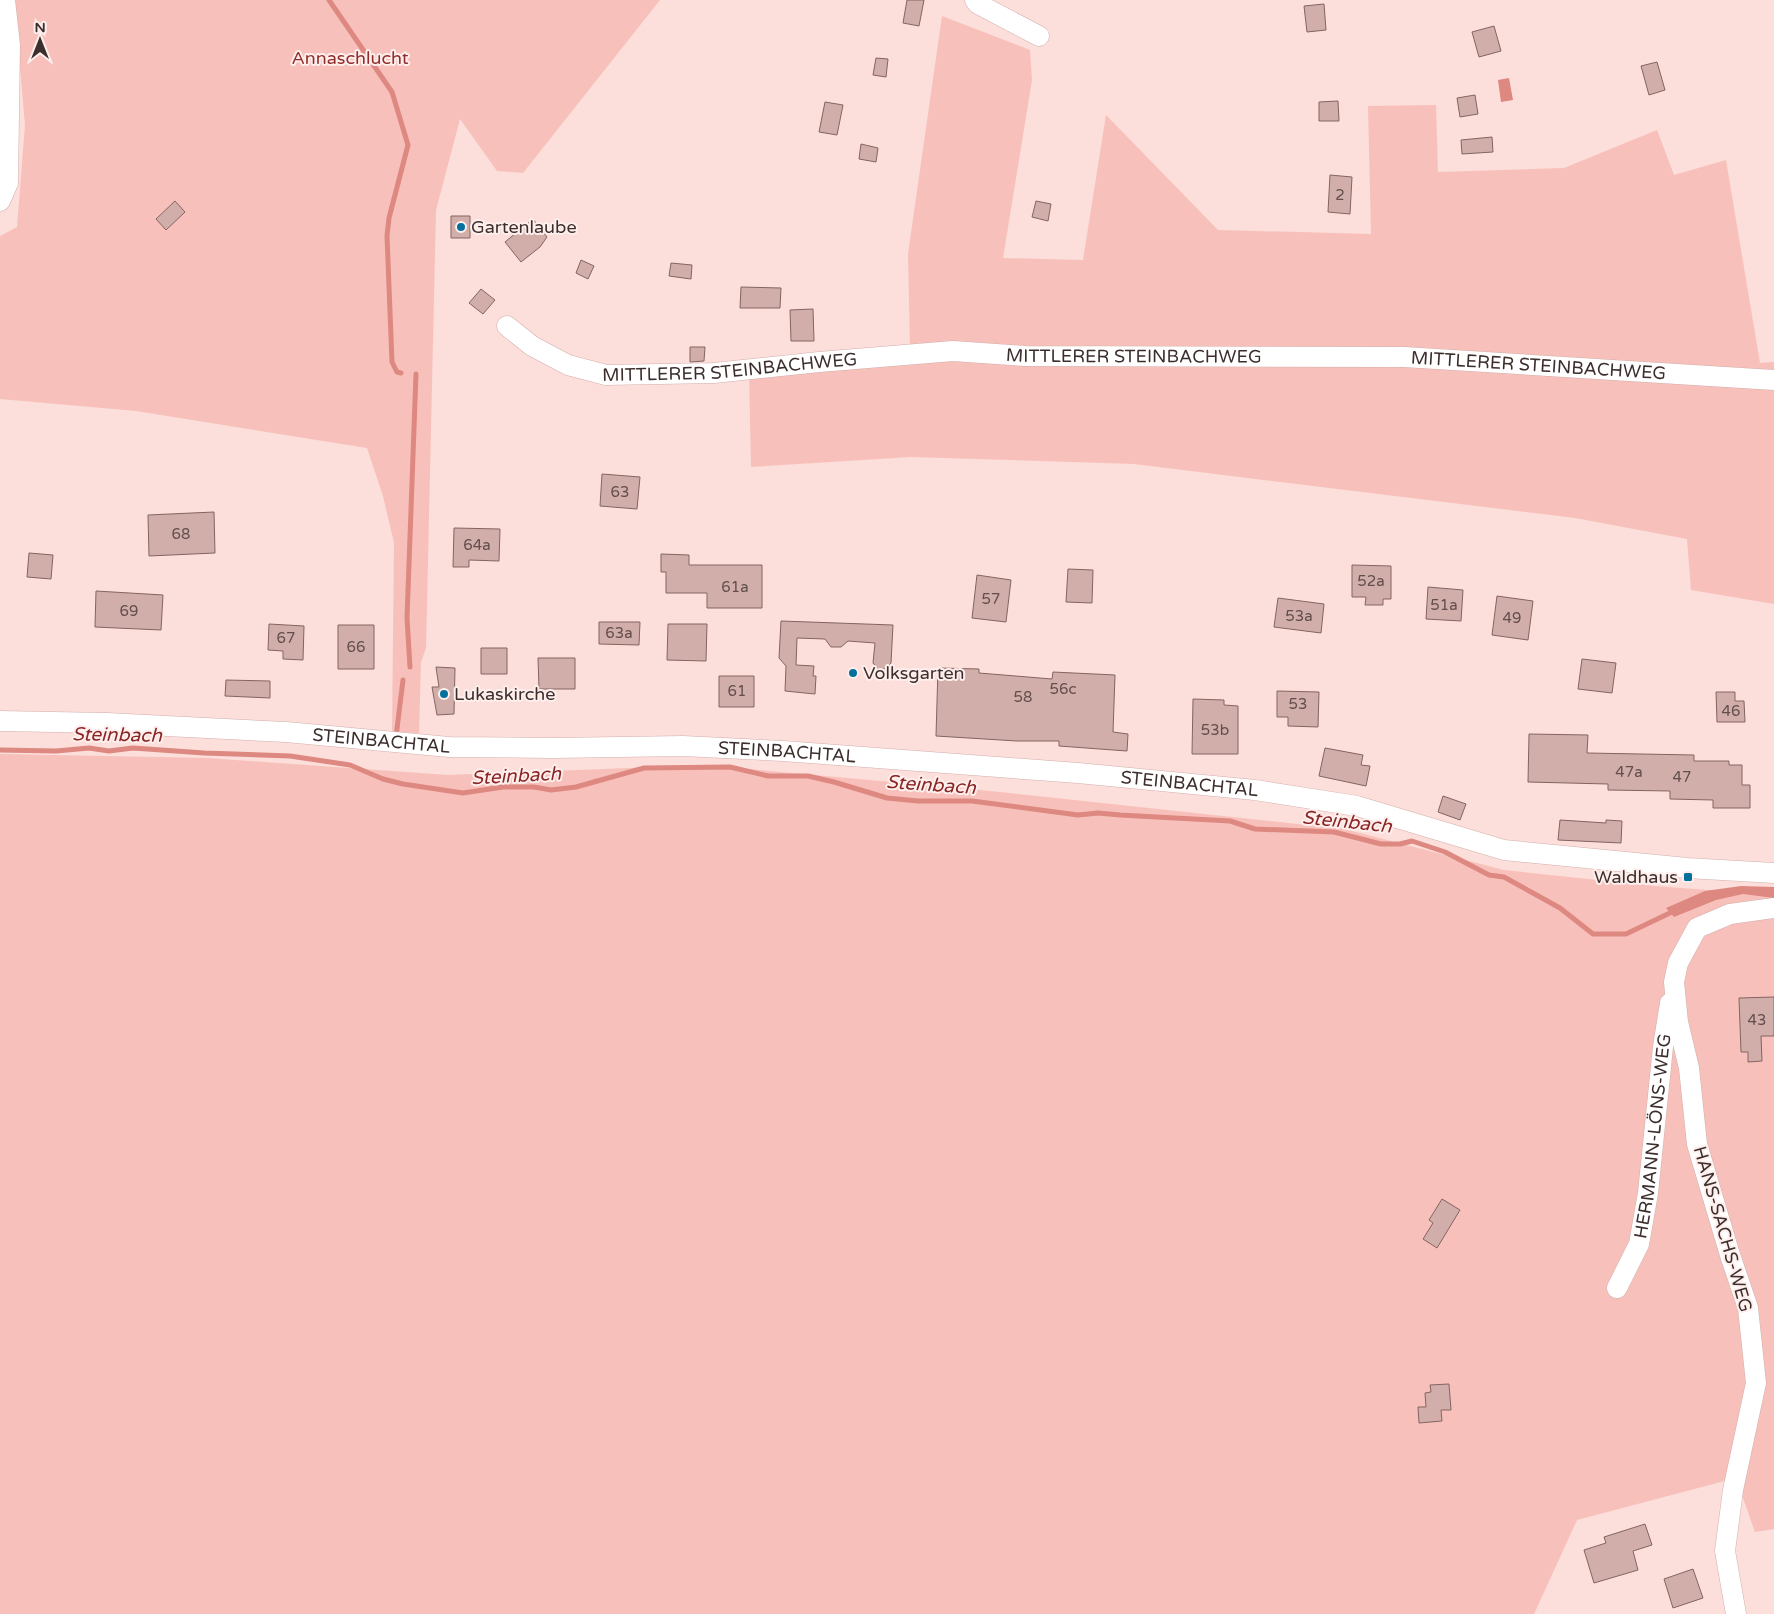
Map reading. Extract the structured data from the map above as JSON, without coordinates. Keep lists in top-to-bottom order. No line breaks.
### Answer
{"streets":{"street":["MITTLERER STEINBACHWEG","STEINBACHTAL","HERMANN-LÖNS-WEG","HANS-SACHS-WEG"]},"crossings":[["HERMANN-LÖNS-WEG","HANS-SACHS-WEG"]],"water":["Steinbach"],"parks":["Annaschlucht"],"places":{"other":["Gartenlaube","Volksgarten","Lukaskirche"],"transit":["Waldhaus"]},"house_numbers":["2","63","68","64a","52a","61a","57","51a","69","53a","49","63a","67","66","56c","61","58","53","46","53b","47a","47","43"],"north":"top"}
